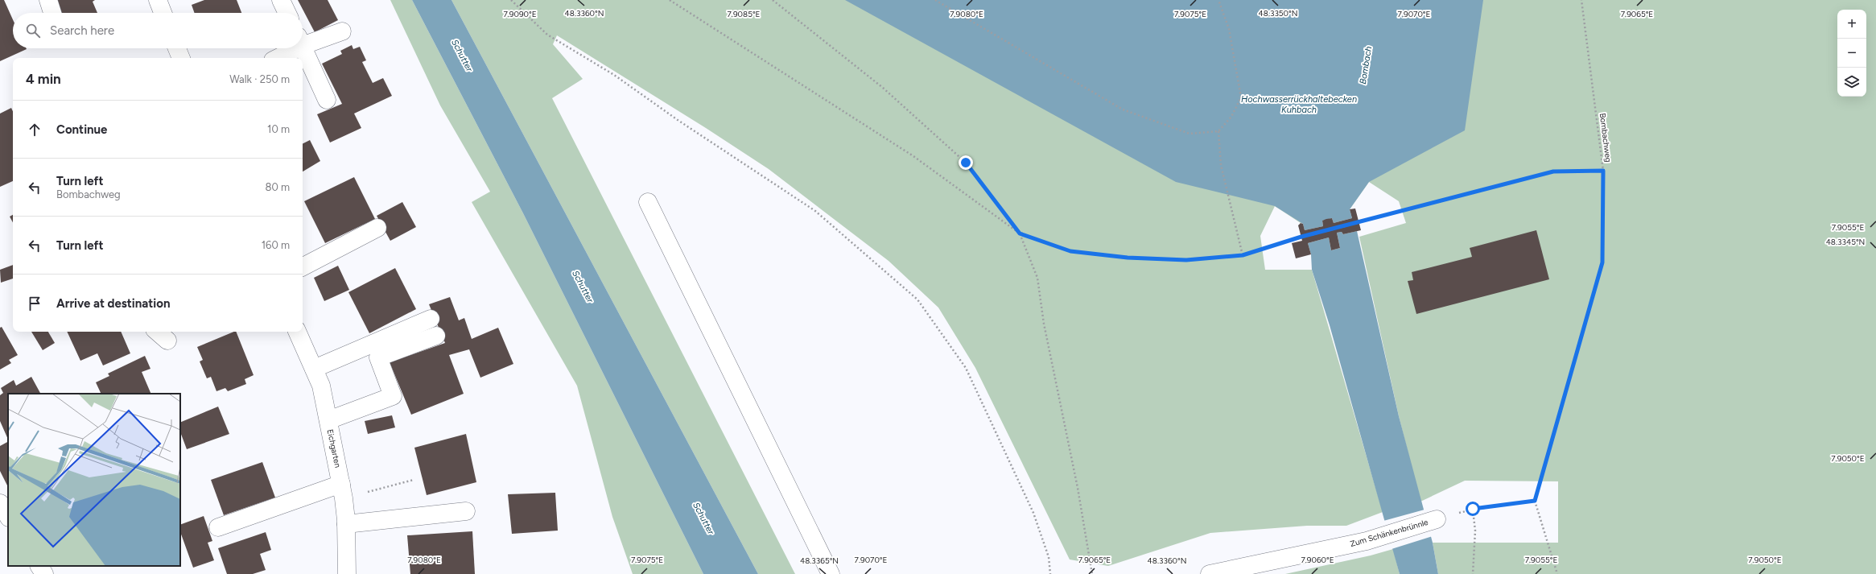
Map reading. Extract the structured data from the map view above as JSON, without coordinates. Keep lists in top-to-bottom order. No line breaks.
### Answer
{"streets":{"street":["Eichgarten","Zum Schänkenbrünnle"],"path":["Bombachweg"]},"water":["Schutter","Bombach","Hochwasserrückhaltebecken Kuhbach"],"page":{"map_buttons":["+","−"],"search":"Search here","heading":["4 min","Walk · 250 m"],"list":[["Continue","10 m"],["Turn left","Bombachweg","80 m"],["Turn left","160 m"],"Arrive at destination"]},"coordinates":["48.3360°N","48.3350°N","7.9070°E","7.9065°E","7.9090°E","7.9085°E","7.9080°E","7.9075°E","7.9055°E","48.3345°N","7.9050°E","7.9060°E","48.3365°N"]}
